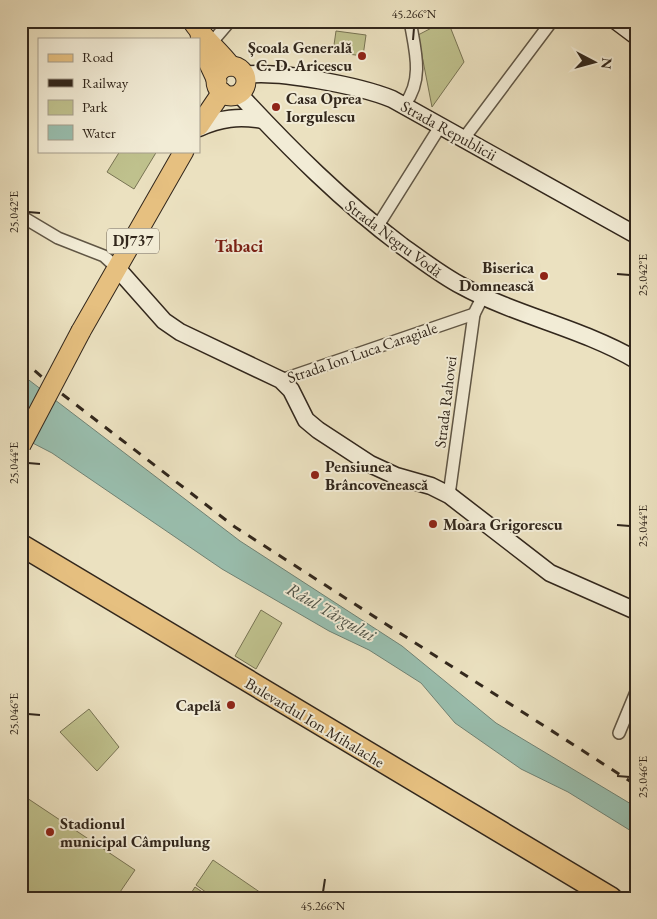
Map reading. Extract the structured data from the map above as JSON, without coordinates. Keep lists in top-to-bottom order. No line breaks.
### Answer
{"streets":{"highway":["Bulevardul Ion Mihalache"],"main road":["Strada Negru Vodă","DJ737"],"street":["Strada Republicii","Strada Ion Luca Caragiale","Strada Rahovei"]},"crossings":[["DJ737","Strada Ion Luca Caragiale"],["Strada Ion Luca Caragiale","Strada Rahovei"]],"districts":["Tabaci"],"water":["Râul Târgului"],"places":["Școala Generală C. D. Aricescu","Casa Oprea Iorgulescu","Biserica Domnească","Pensiunea Brâncovenească","Moara Grigorescu","Capelă","Stadionul municipal Câmpulung"],"legend":["Road","Railway","Park","Water"],"north":"right","coordinates":["45.266°N","25.042°E","25.044°E","25.046°E"]}
